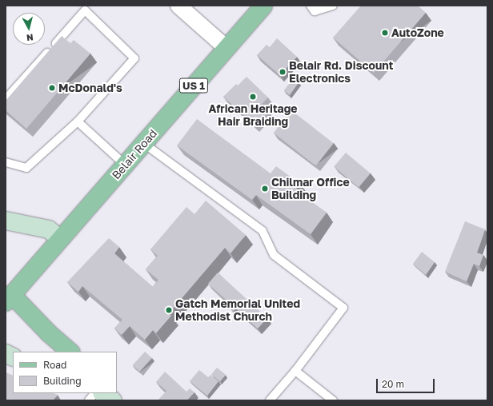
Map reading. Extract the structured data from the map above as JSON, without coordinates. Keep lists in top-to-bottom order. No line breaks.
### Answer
{"streets":{"main road":["US 1","Belair Road"]},"places":["AutoZone","Belair Rd. Discount Electronics","McDonald's","African Heritage Hair Braiding","Chilmar Office Building","Gatch Memorial United Methodist Church"],"legend":["Road","Building"],"scale_bar":"20 m","north":"bottom"}
